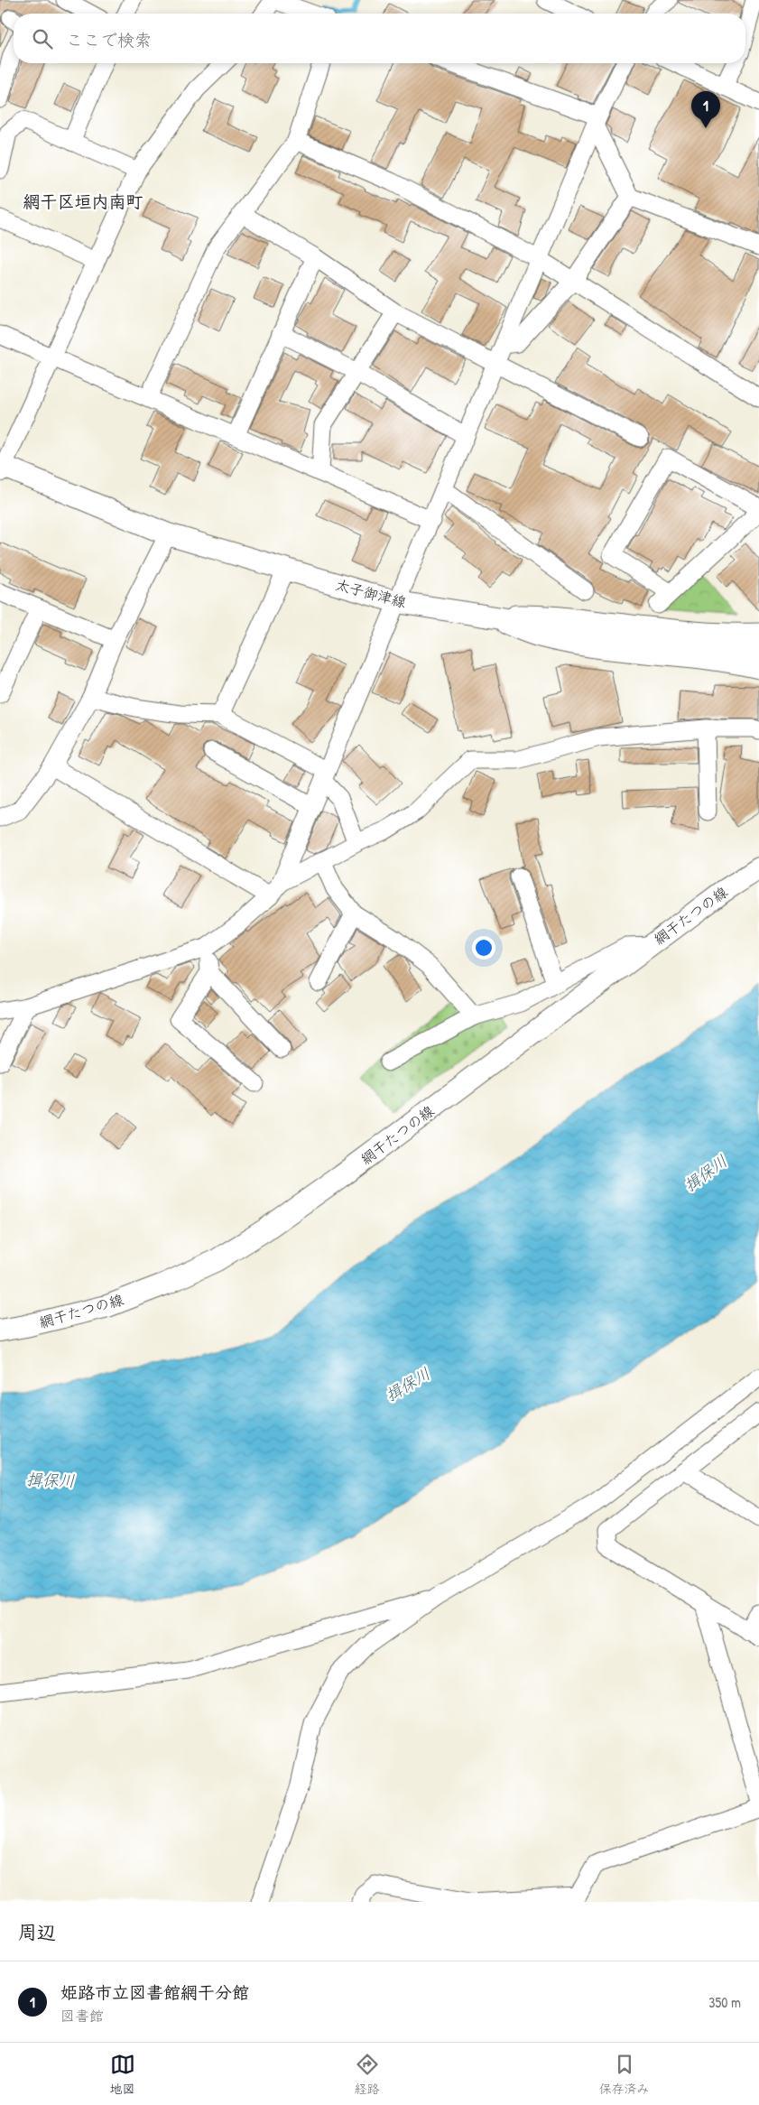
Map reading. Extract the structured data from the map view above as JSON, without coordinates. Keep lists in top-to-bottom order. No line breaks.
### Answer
{"streets":{"main road":["太子御津線","網干たつの線"]},"districts":["網干区垣内南町"],"water":["揖保川"],"page":{"search":"ここで検索","pins":"1","heading":"周辺","list":[{"mark":"1","name":"姫路市立図書館網干分館","note":"図書館","value":"350 m"}],"nav":["地図","経路","保存済み"]}}
